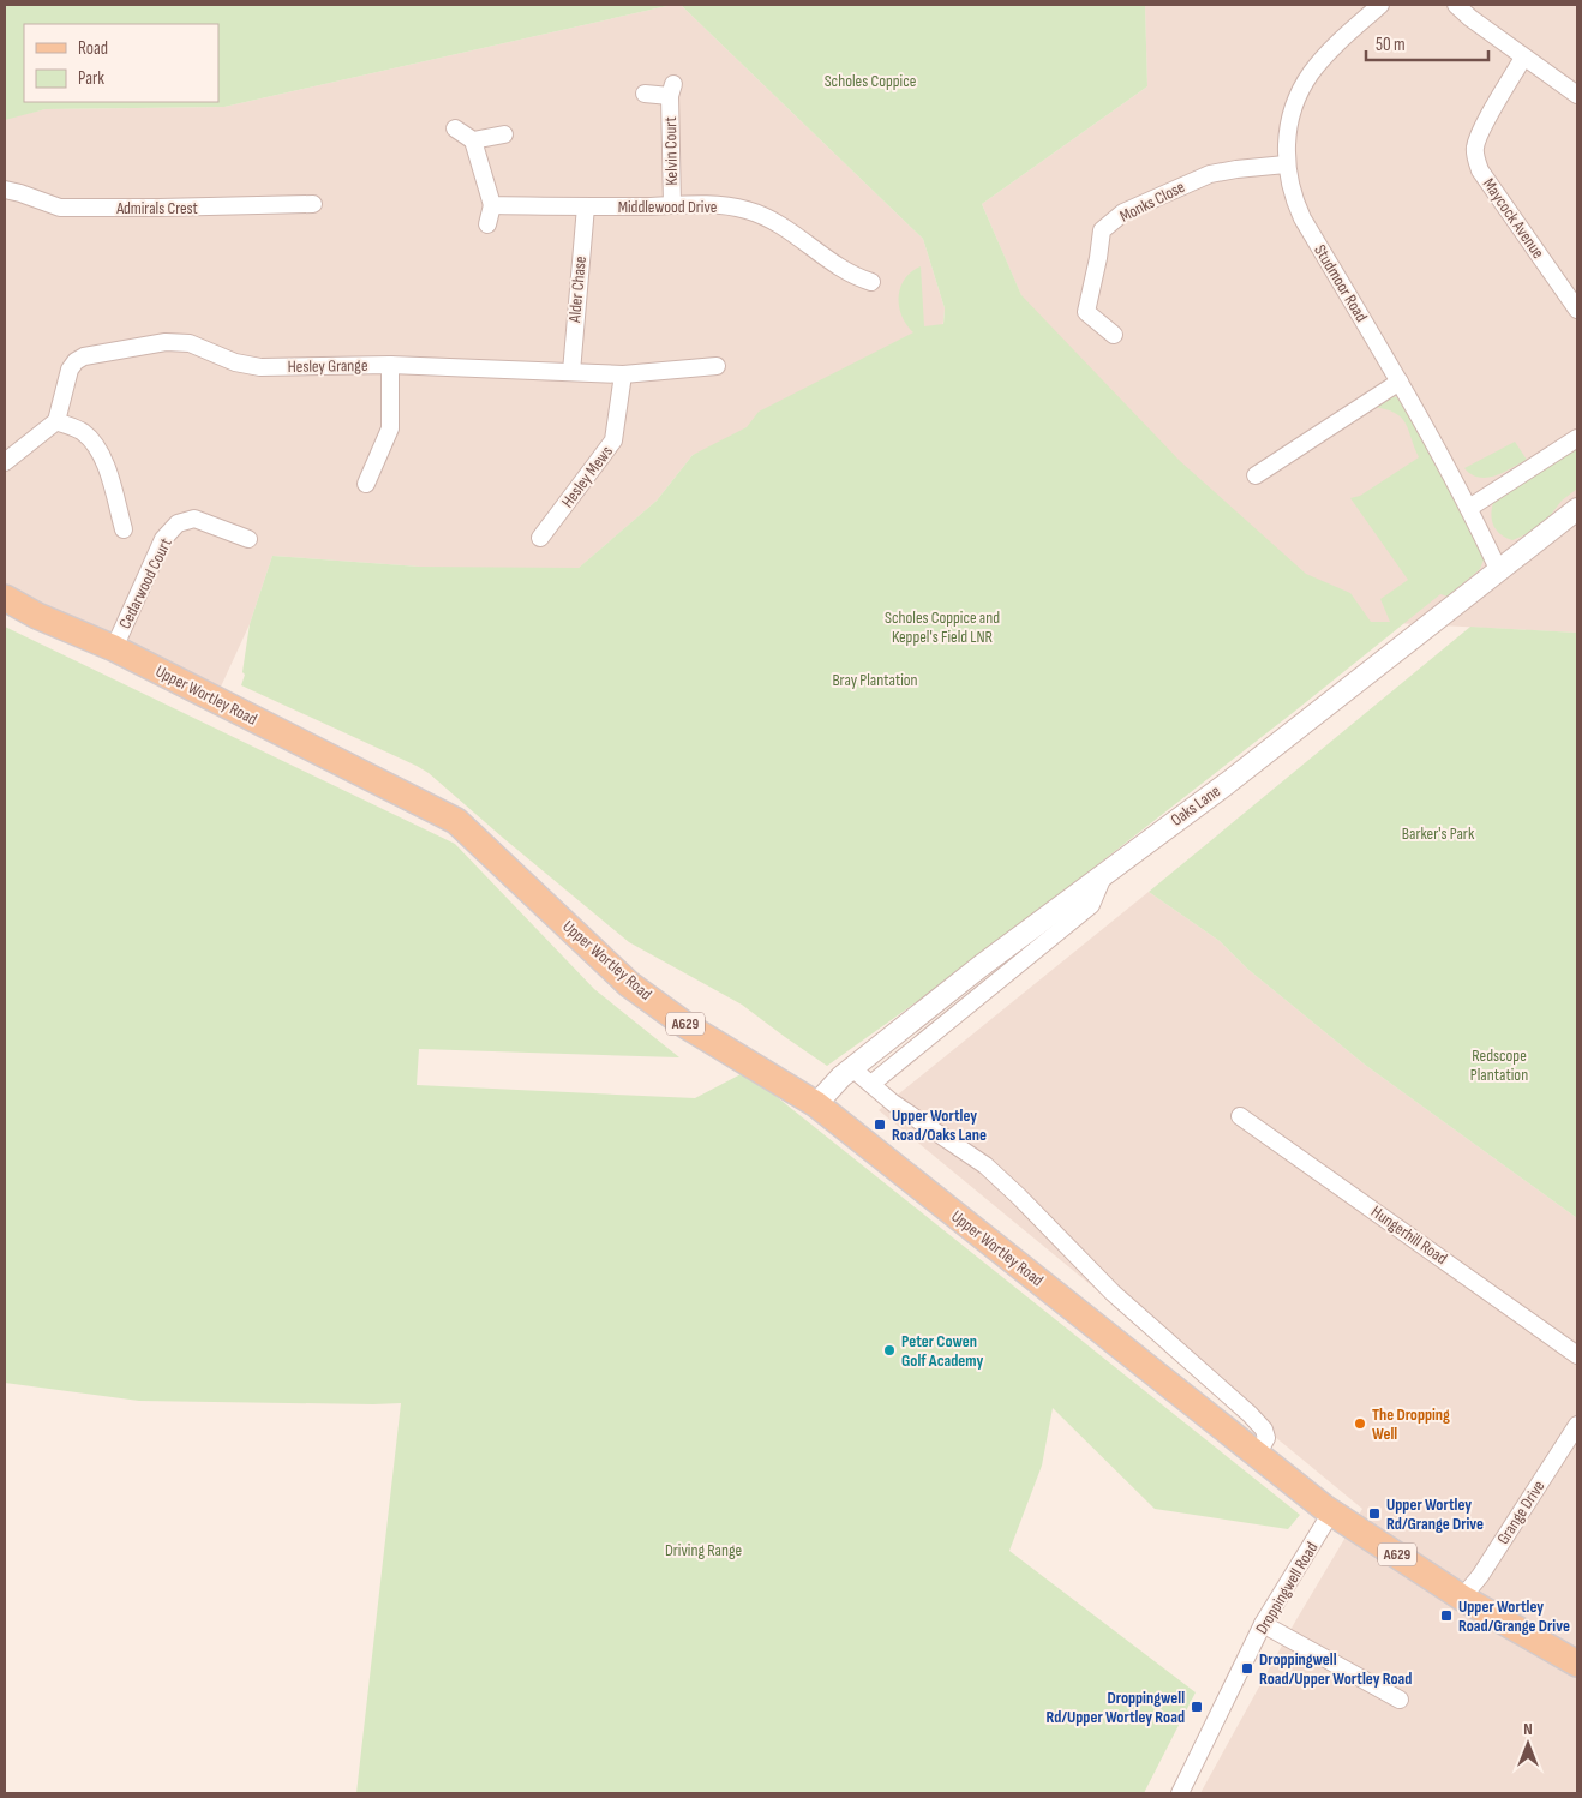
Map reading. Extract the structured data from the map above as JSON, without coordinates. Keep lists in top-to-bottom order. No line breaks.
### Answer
{"streets":{"main road":["Upper Wortley Road","A629"],"street":["Kelvin Court","Monks Close","Middlewood Drive","Admirals Crest","Maycock Avenue","Studmoor Road","Alder Chase","Hesley Grange","Hesley Mews","Cedarwood Court","Oaks Lane","Hungerhill Road","Grange Drive","Droppingwell Road"]},"crossings":[["Kelvin Court","Middlewood Drive"],["Monks Close","Studmoor Road"],["Middlewood Drive","Alder Chase"],["Studmoor Road","Oaks Lane"],["Alder Chase","Hesley Grange"],["Hesley Grange","Hesley Mews"],["Cedarwood Court","Upper Wortley Road"],["Upper Wortley Road","Oaks Lane"],["Upper Wortley Road","Grange Drive"],["Upper Wortley Road","Droppingwell Road"]],"parks":["Scholes Coppice","Scholes Coppice and Keppel's Field LNR","Bray Plantation","Barker's Park","Redscope Plantation","Driving Range"],"places":{"transit":["Upper Wortley Road/Oaks Lane","Upper Wortley Rd/Grange Drive","Upper Wortley Road/Grange Drive","Droppingwell Road/Upper Wortley Road","Droppingwell Rd/Upper Wortley Road"],"other":["Peter Cowen Golf Academy","The Dropping Well"]},"legend":["Road","Park"],"scale_bar":"50 m","north":"top"}
